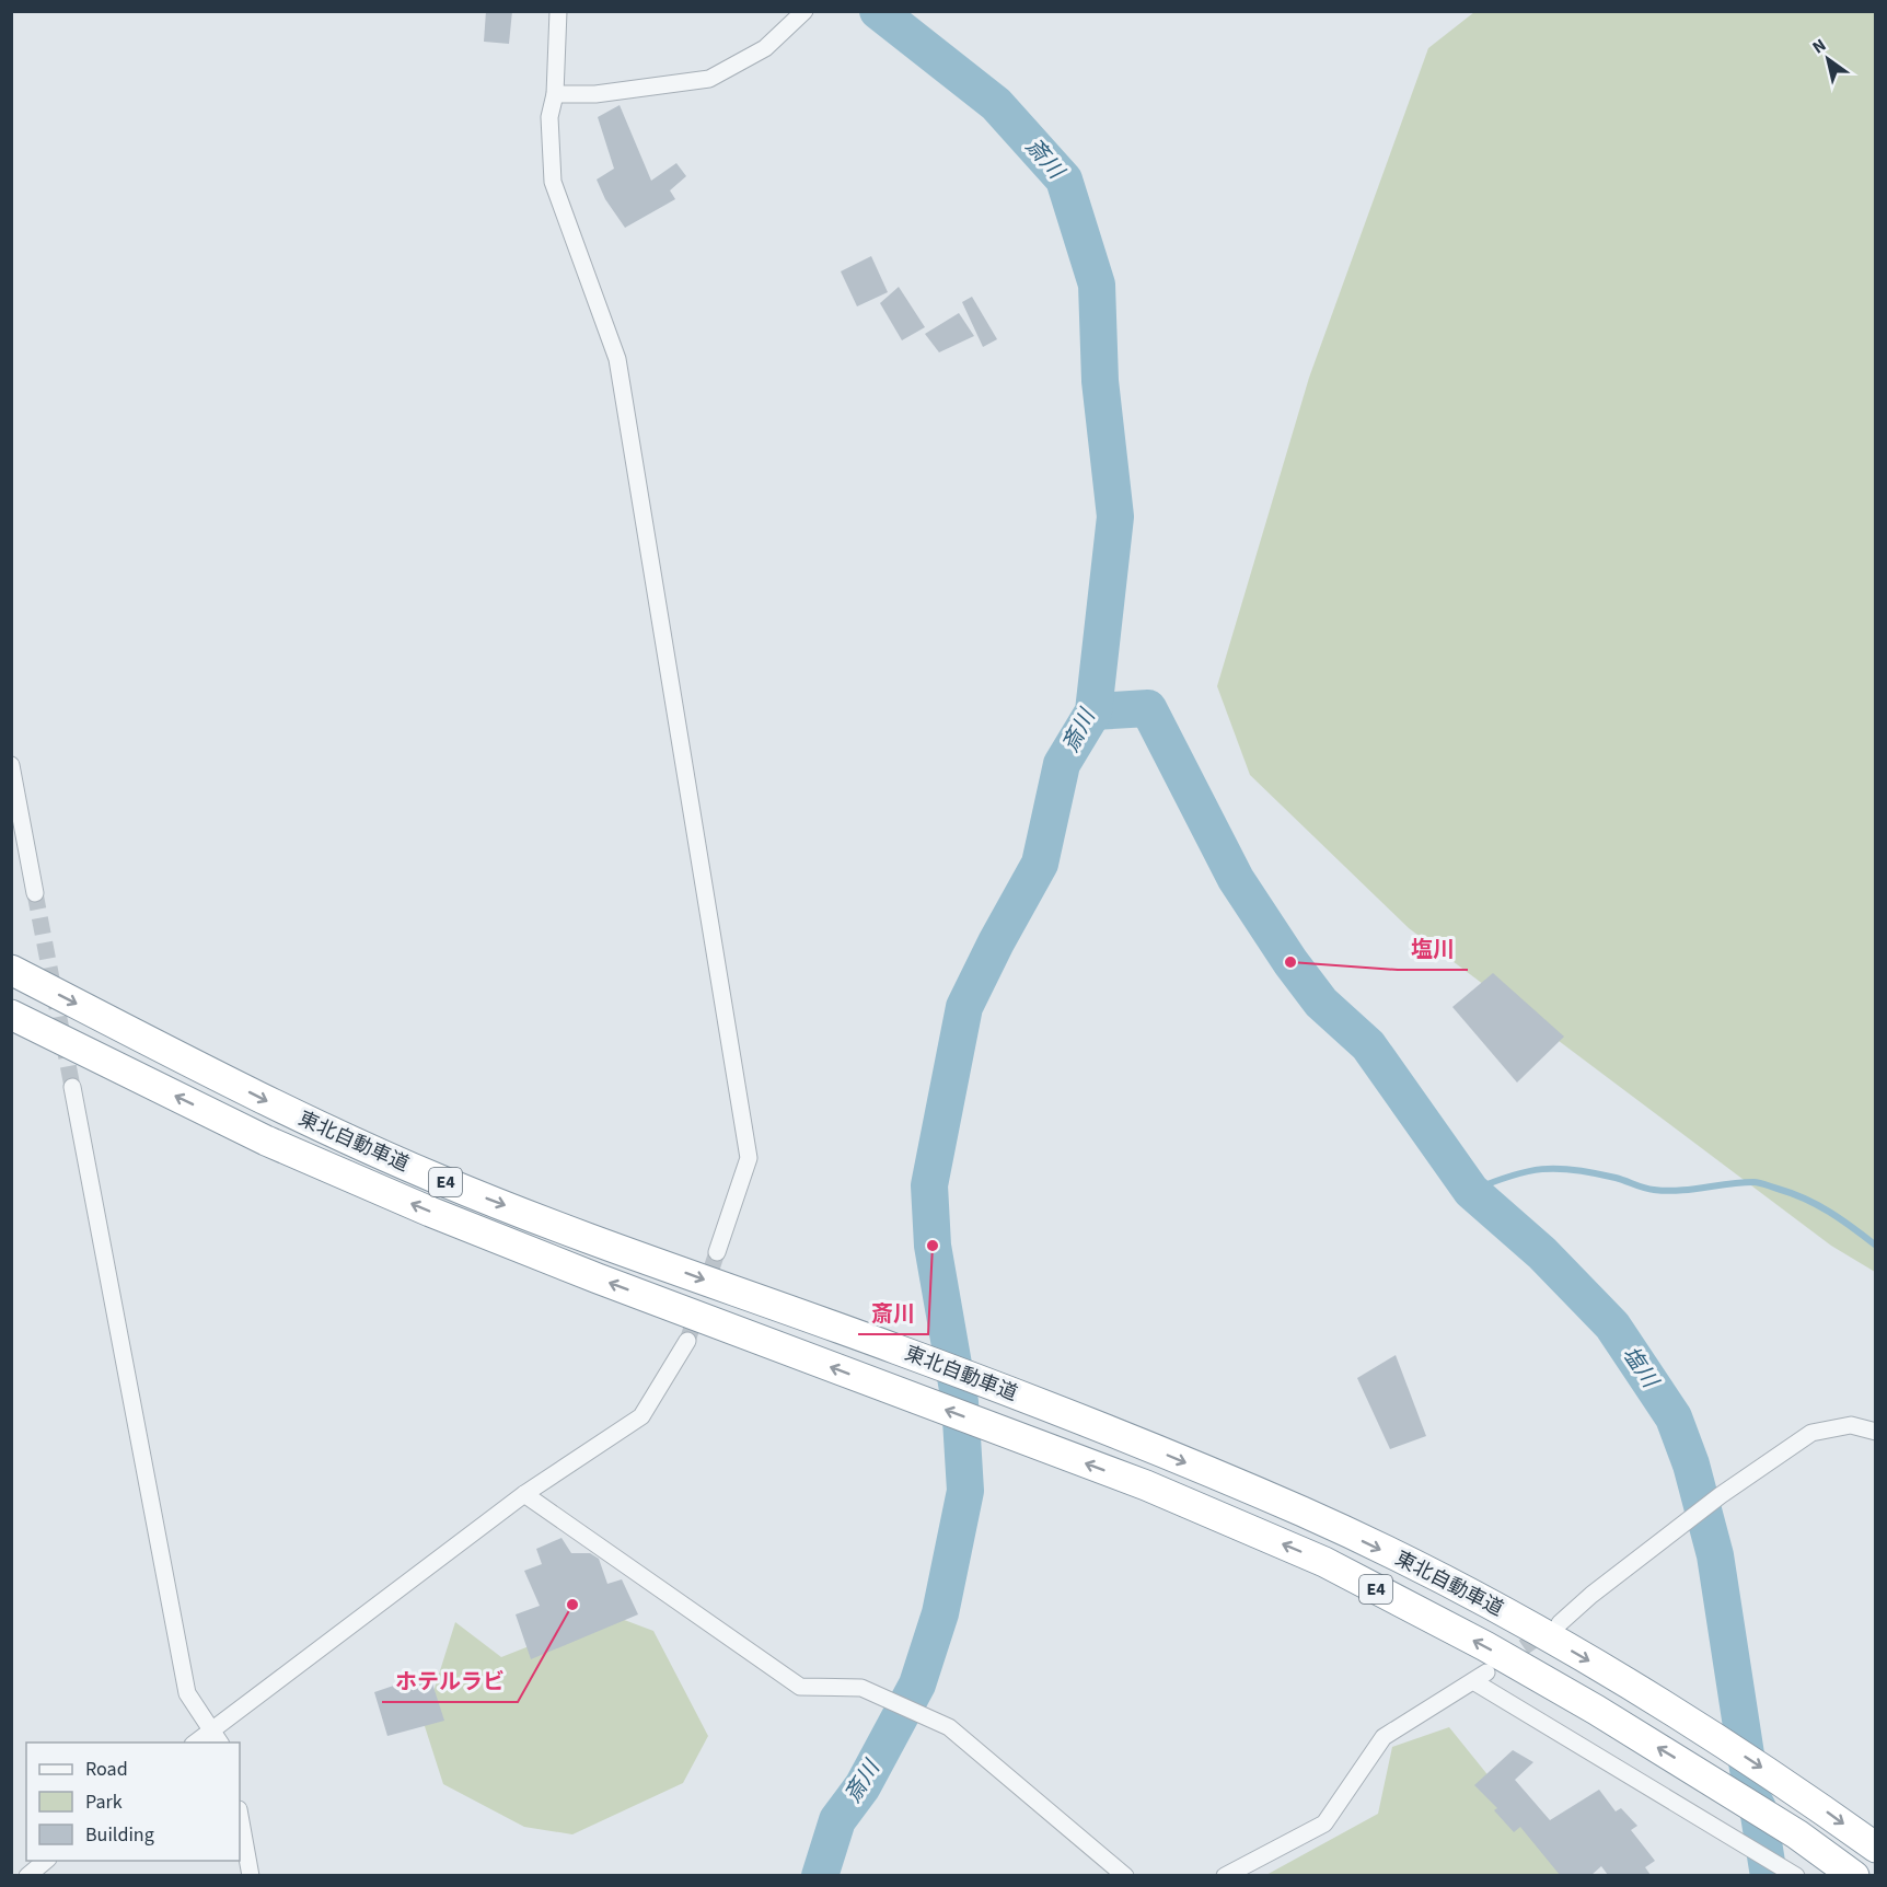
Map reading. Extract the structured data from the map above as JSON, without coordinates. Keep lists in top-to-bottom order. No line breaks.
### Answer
{"streets":{"highway":["東北自動車道","E4"]},"water":["斎川","塩川"],"places":["塩川","斎川","ホテルラビ"],"legend":["Road","Park","Building"],"north":"top left"}
